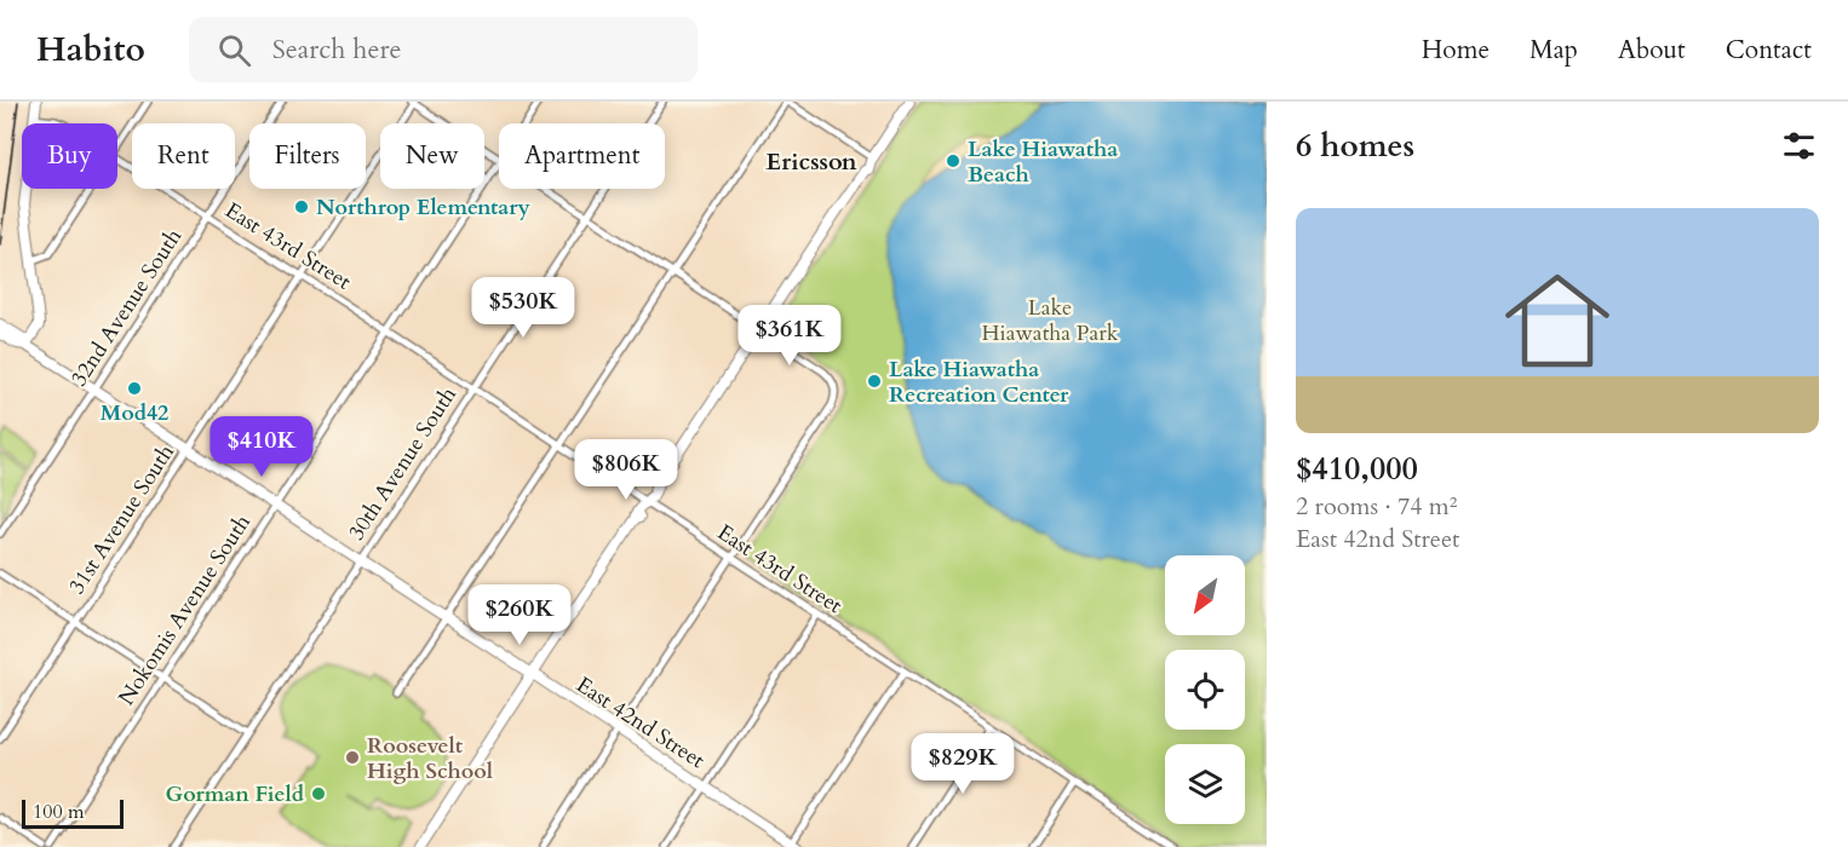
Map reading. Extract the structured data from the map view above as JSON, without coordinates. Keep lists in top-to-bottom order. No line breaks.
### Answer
{"streets":{"street":["East 43rd Street","32nd Avenue South","30th Avenue South","31st Avenue South","Nokomis Avenue South","East 42nd Street"]},"crossings":[["East 43rd Street","32nd Avenue South"],["East 43rd Street","30th Avenue South"],["East 43rd Street","31st Avenue South"],["East 43rd Street","Nokomis Avenue South"],["32nd Avenue South","East 42nd Street"],["30th Avenue South","East 42nd Street"],["31st Avenue South","East 42nd Street"],["Nokomis Avenue South","East 42nd Street"]],"districts":["Ericsson"],"parks":["Lake Hiawatha Park"],"places":["Lake Hiawatha Beach","Northrop Elementary","Lake Hiawatha Recreation Center","Mod42","Roosevelt High School","Gorman Field"],"scale_bar":"100 m","north":"bottom left","page":{"header":"Habito","search":"Search here","nav":["Home","Map","About","Contact"],"heading":"6 homes","chip":["Buy","Rent","Filters","New","Apartment"],"list":[{"name":"$410,000","note":"2 rooms · 74 m² · East 42nd Street"}],"price":["$530K","$361K","$410K","$806K","$260K","$829K"],"scale":"100 m"}}
